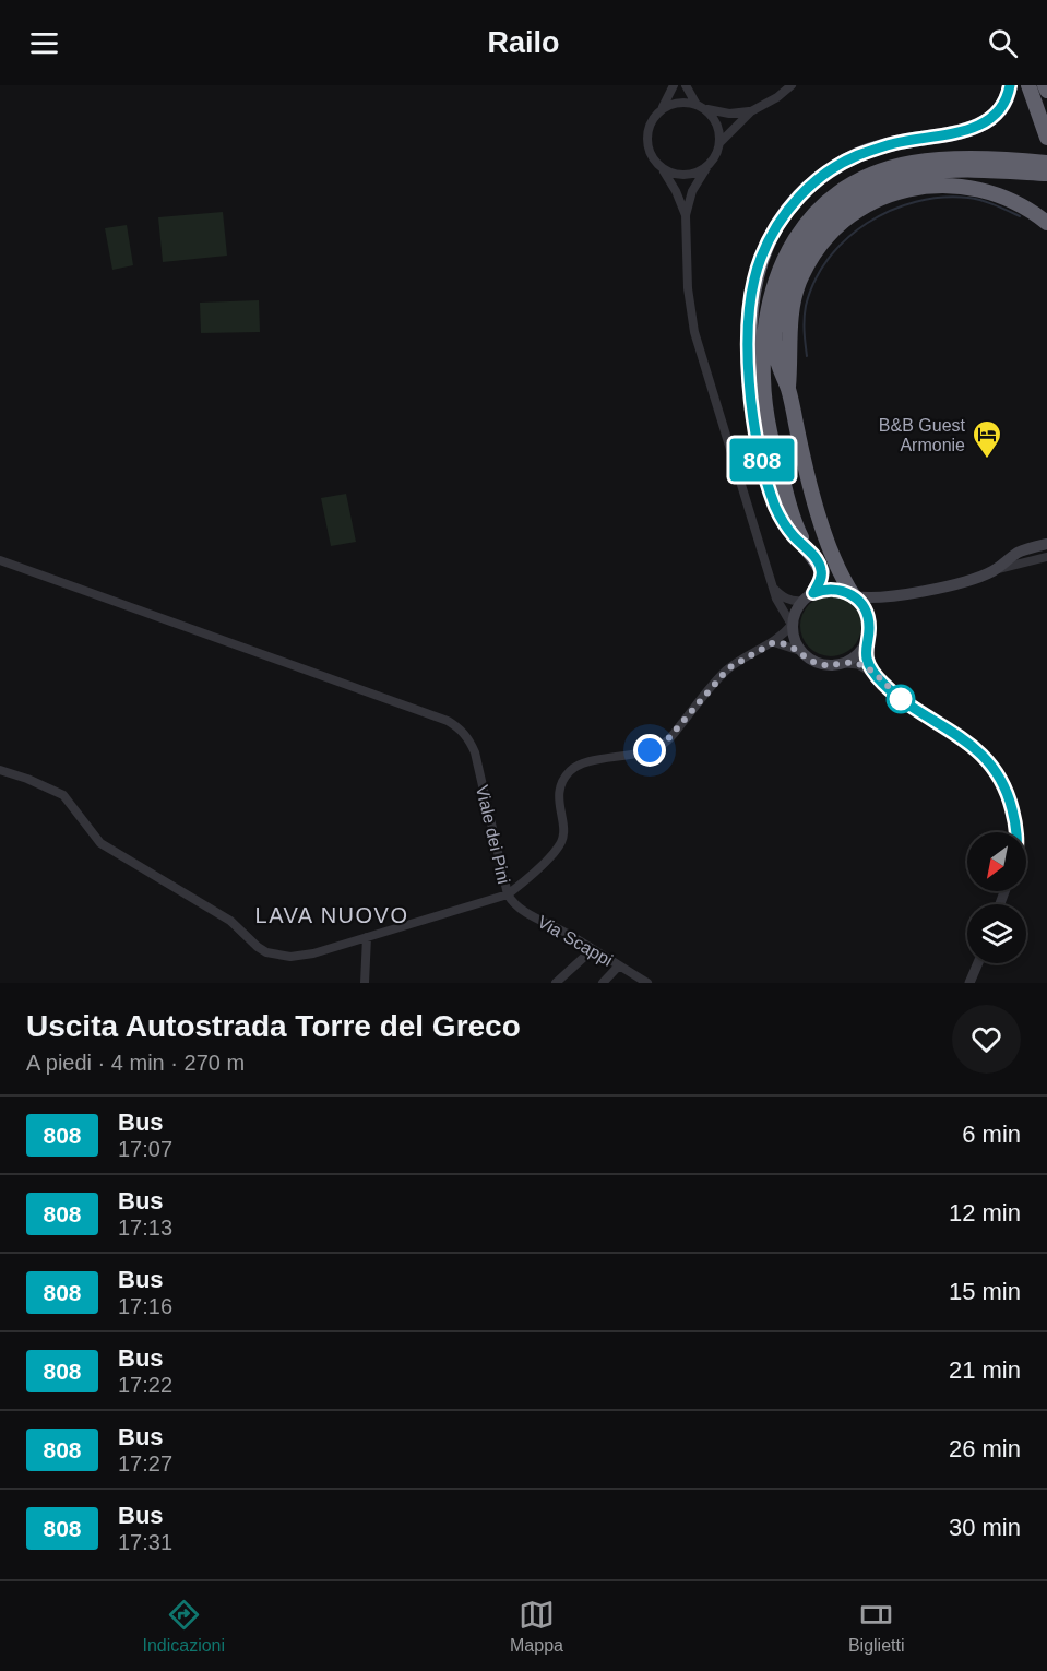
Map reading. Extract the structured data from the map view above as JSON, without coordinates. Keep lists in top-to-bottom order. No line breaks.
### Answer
{"streets":{"street":["Viale dei Pini","Via Scappi"]},"crossings":[["Viale dei Pini","Via Scappi"]],"districts":["LAVA NUOVO"],"places":{"hotel":["B&B Guest Armonie"]},"lines":["bus line 808"],"north":"bottom left","page":{"header":"Railo","on_map":"808","heading":["Uscita Autostrada Torre del Greco","A piedi · 4 min · 270 m"],"list":[{"mark":"808","name":"Bus","note":"17:07","value":"6 min"},{"mark":"808","name":"Bus","note":"17:13","value":"12 min"},{"mark":"808","name":"Bus","note":"17:16","value":"15 min"},{"mark":"808","name":"Bus","note":"17:22","value":"21 min"},{"mark":"808","name":"Bus","note":"17:27","value":"26 min"},{"mark":"808","name":"Bus","note":"17:31","value":"30 min"}],"tabs":["Indicazioni","Mappa","Biglietti"]}}
